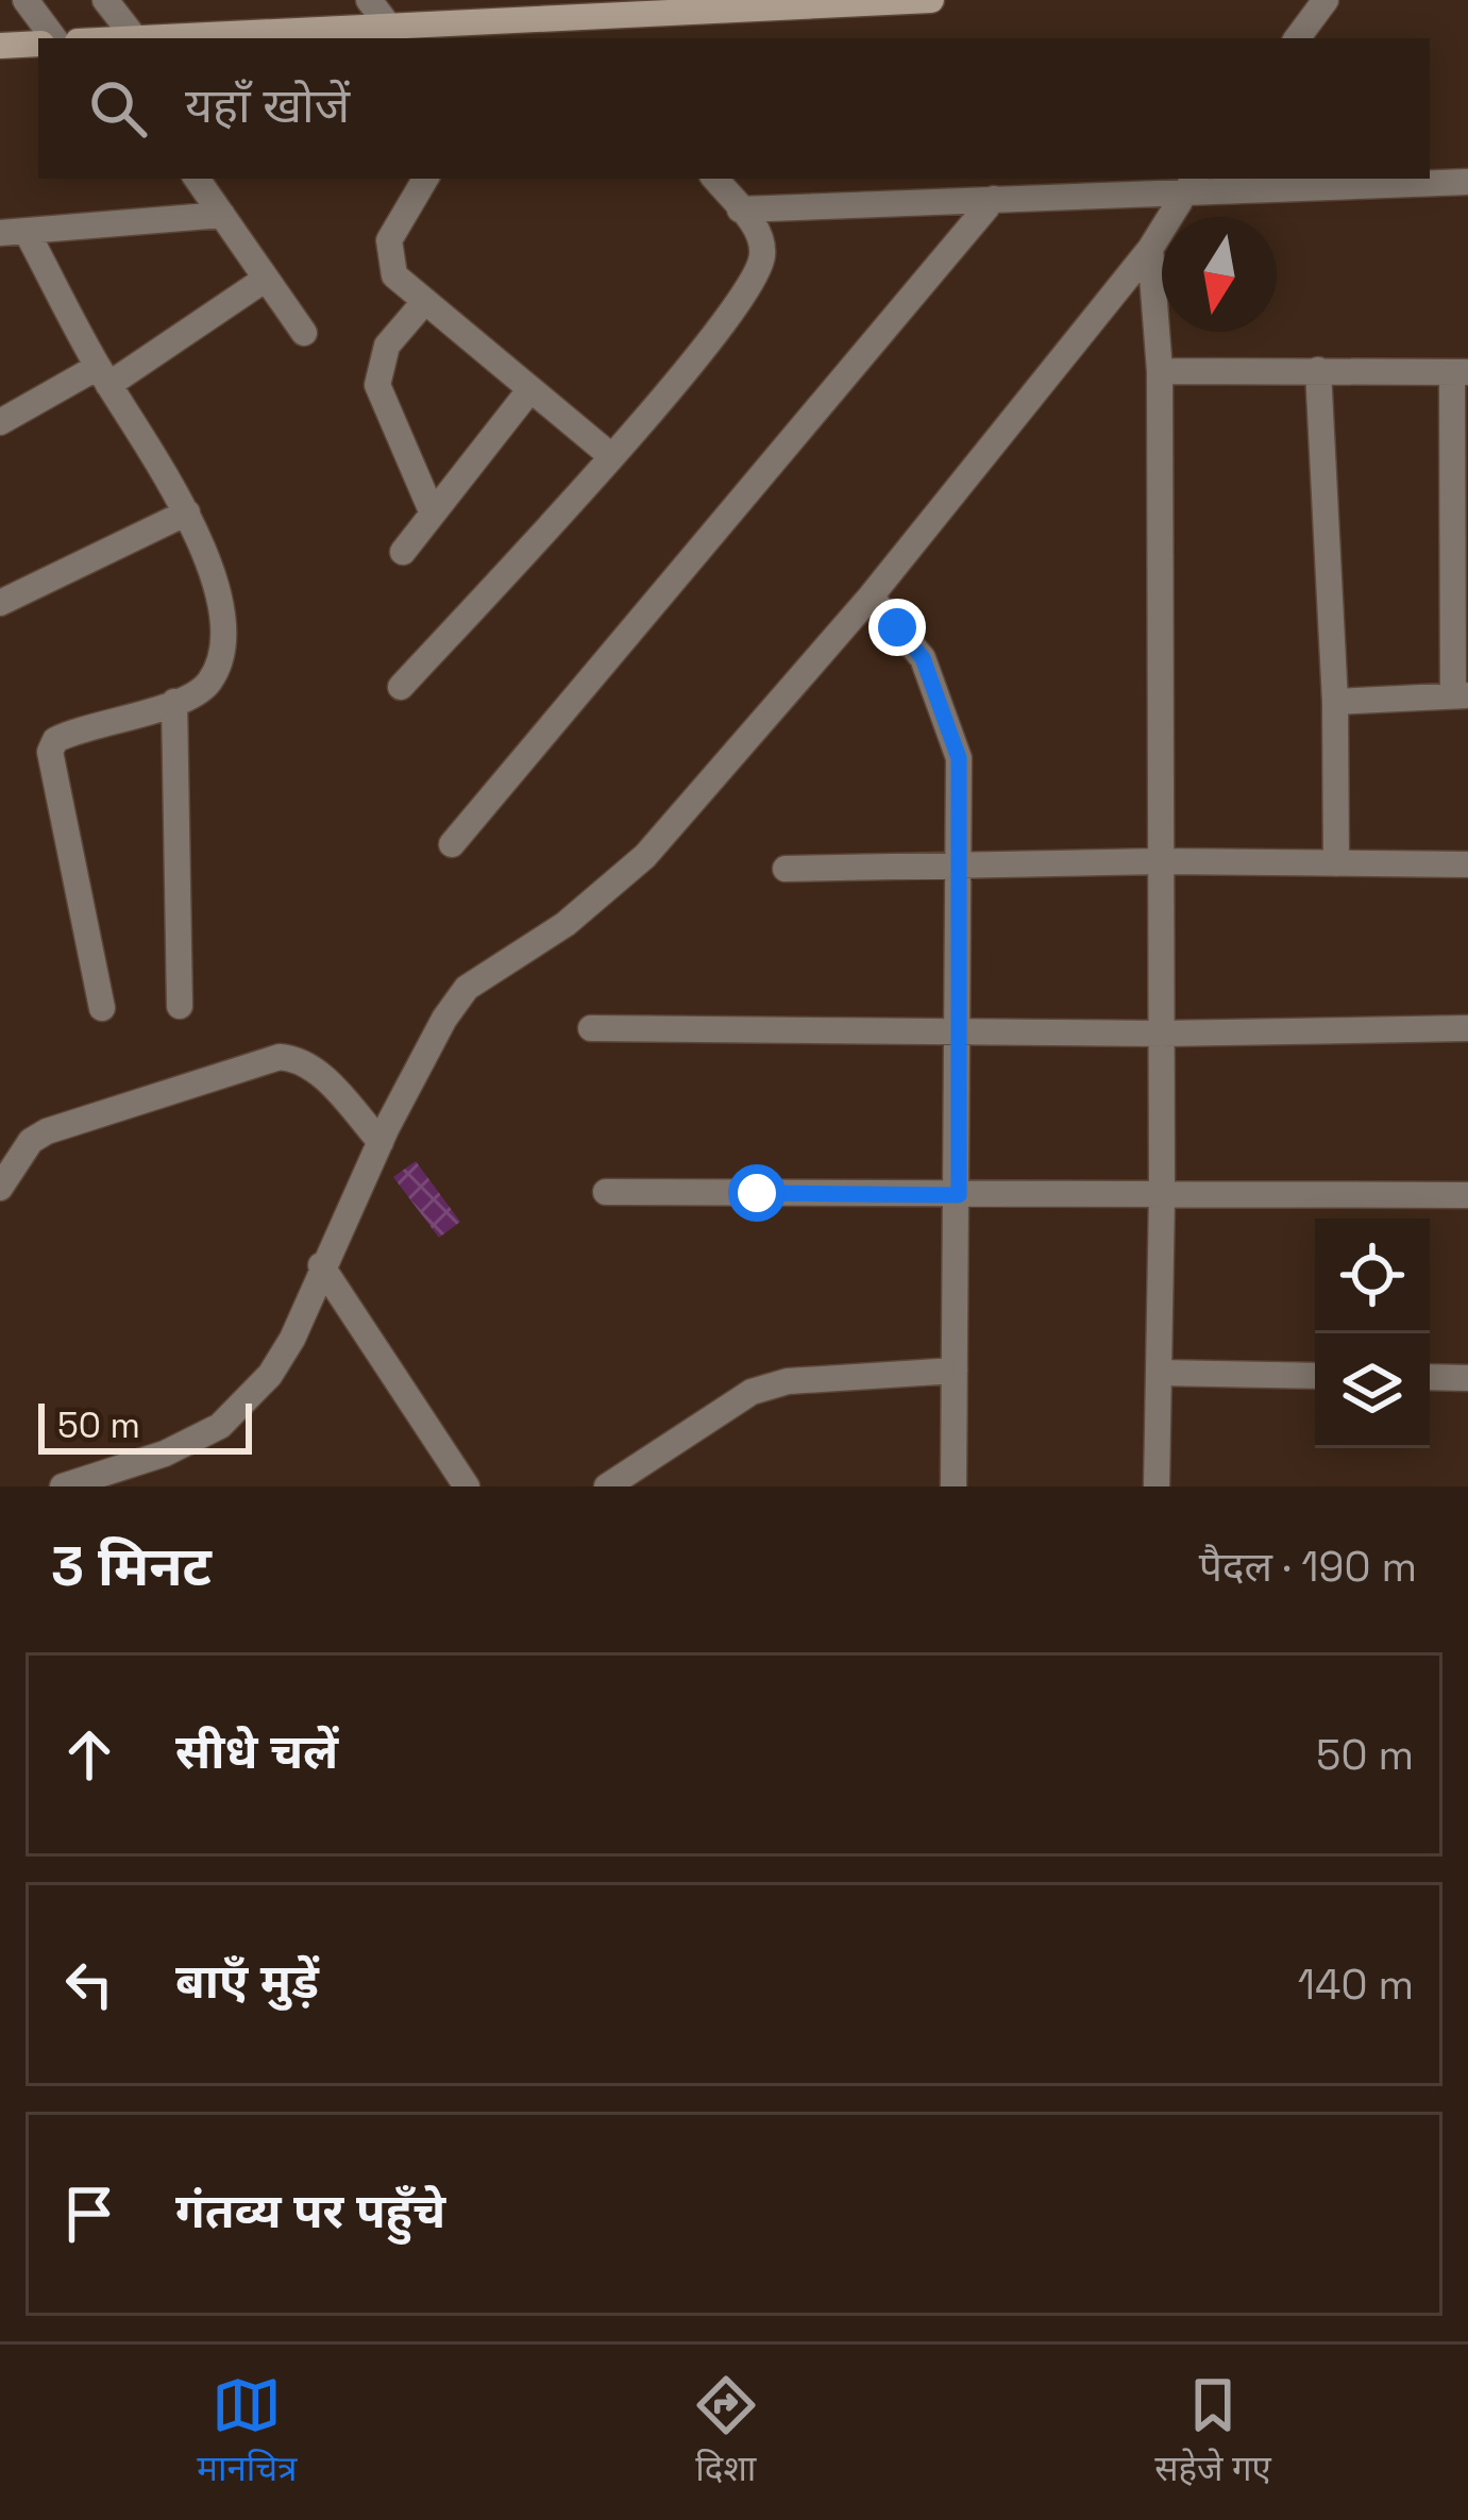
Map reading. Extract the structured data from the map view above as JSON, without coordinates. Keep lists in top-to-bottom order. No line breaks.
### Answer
{"scale_bar":"50 m","north":"bottom","page":{"search":"यहाँ खोजें","scale":"50 m","heading":["3 मिनट","पैदल · 190 m"],"list":[["सीधे चलें","50 m"],["बाएँ मुड़ें","140 m"],"गंतव्य पर पहुँचे"],"nav":["मानचित्र","दिशा","सहेजे गए"]}}
